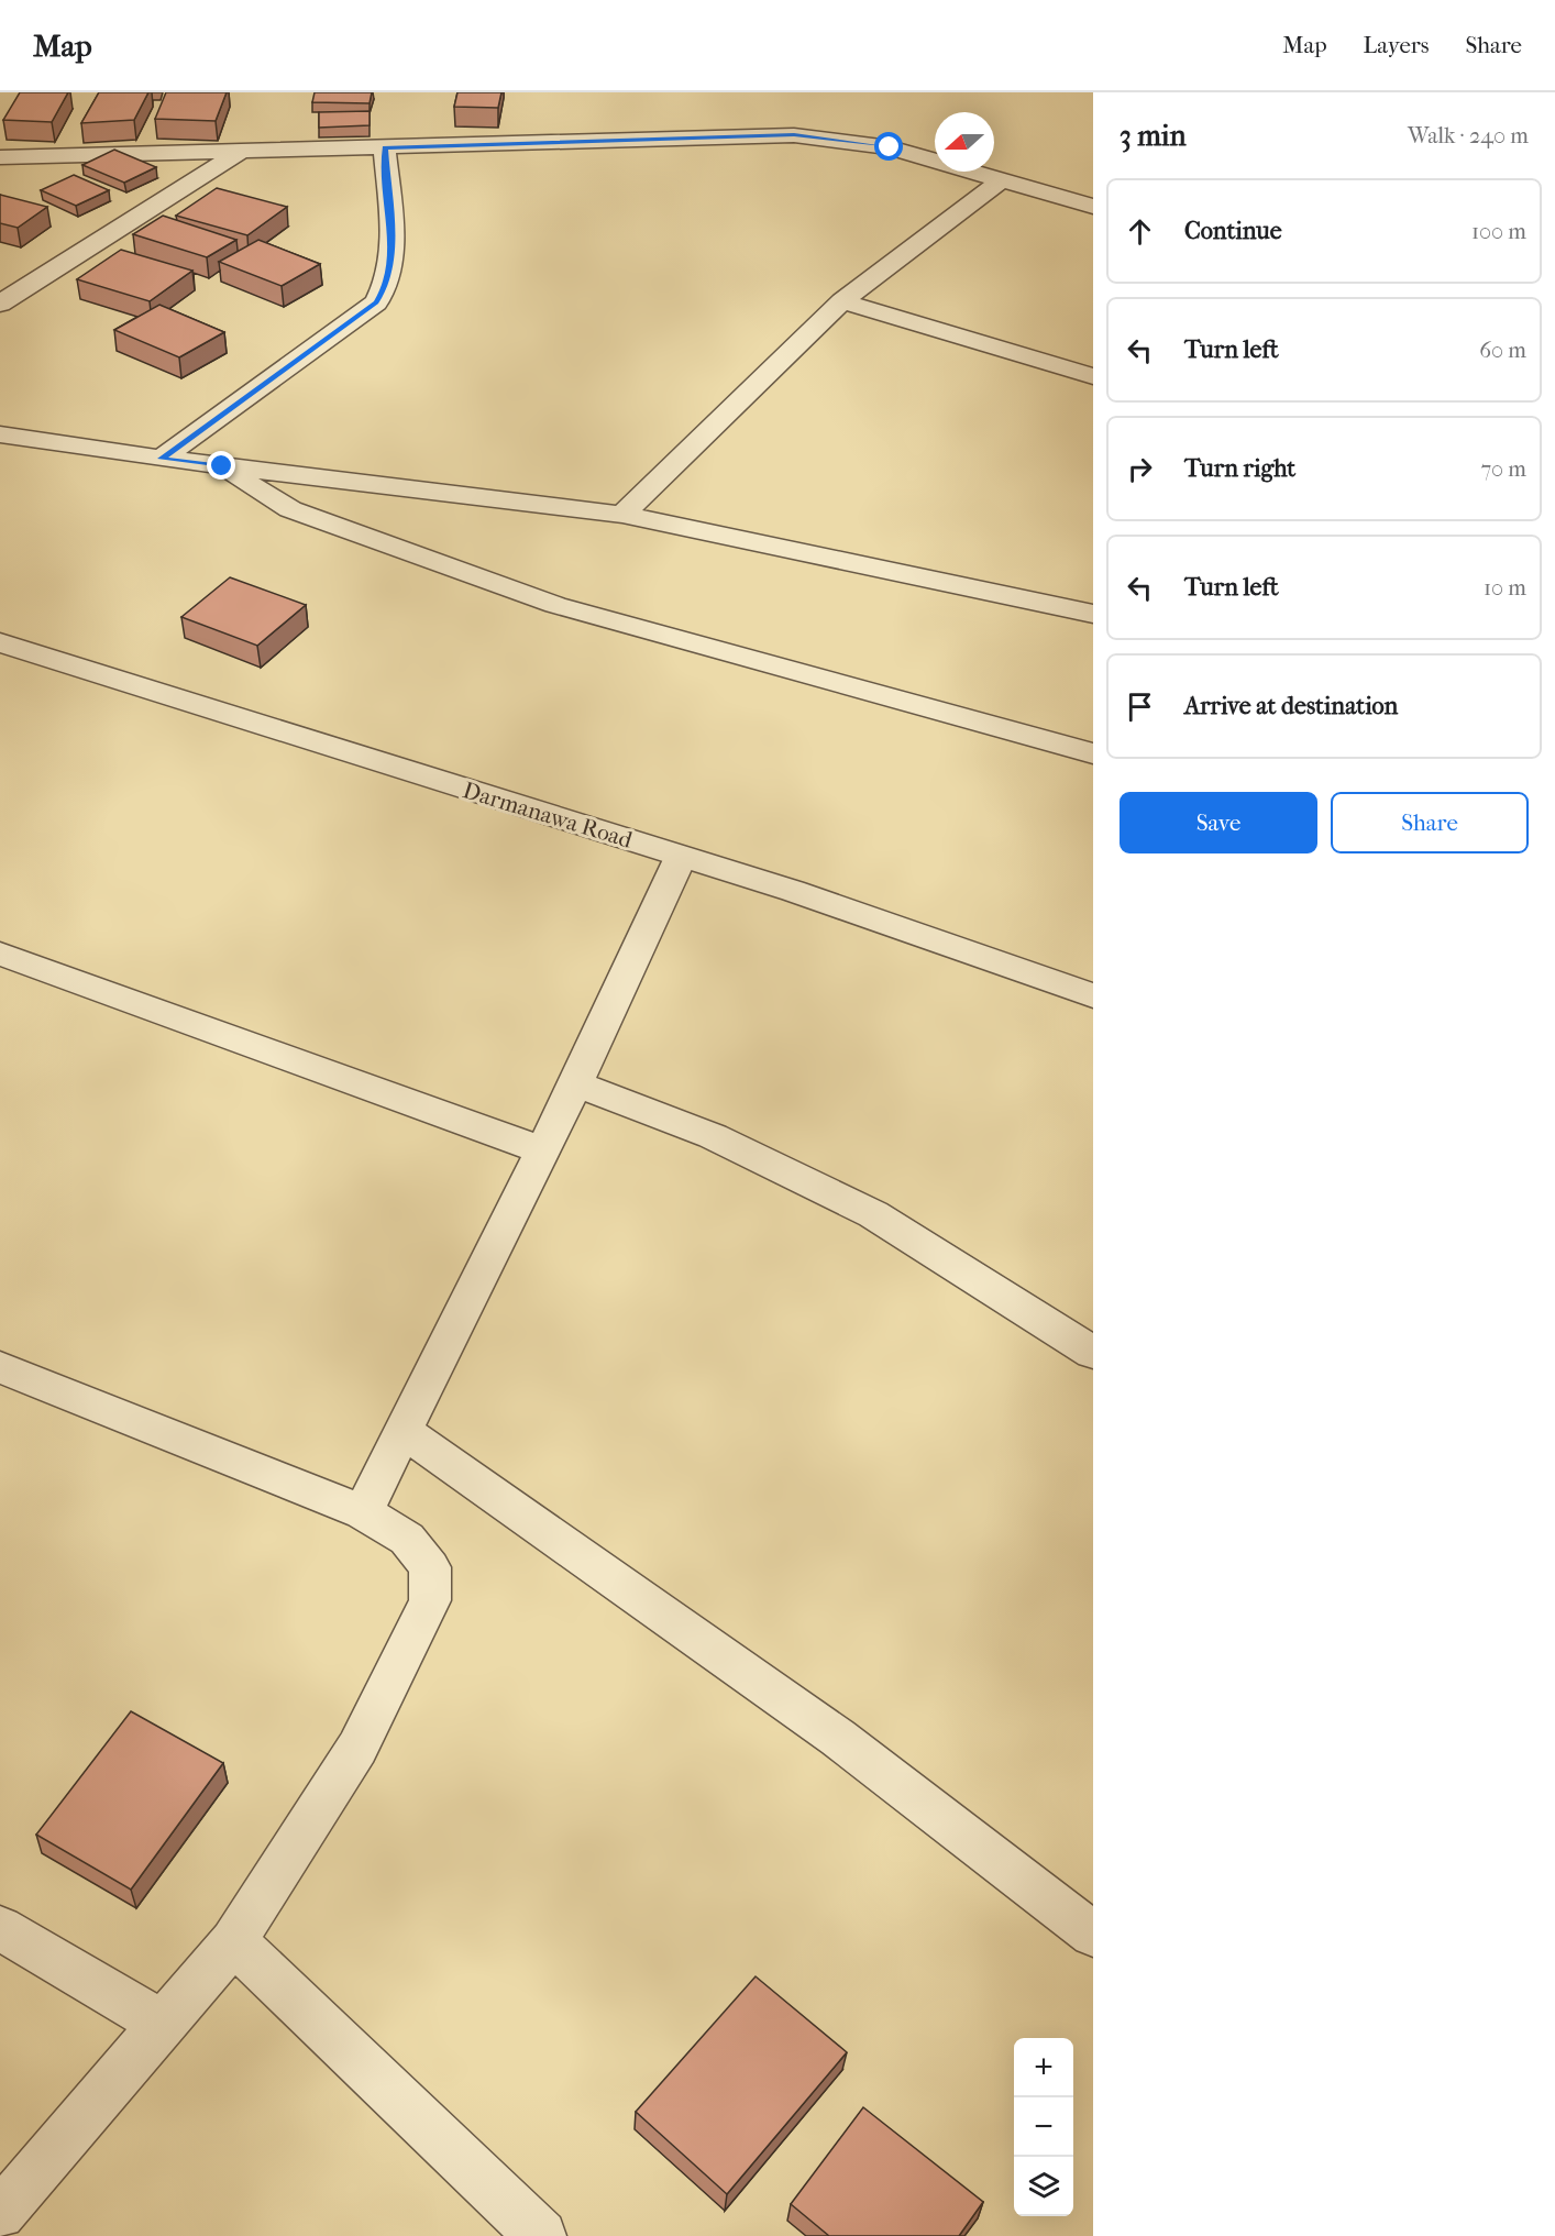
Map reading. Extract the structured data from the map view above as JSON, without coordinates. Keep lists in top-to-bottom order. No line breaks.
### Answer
{"streets":{"street":["Darmanawa Road"]},"north":"left","page":{"header":"Map","nav":["Map","Layers","Share"],"heading":["3 min","Walk · 240 m"],"list":[["Continue","100 m"],["Turn left","60 m"],["Turn right","70 m"],["Turn left","10 m"],"Arrive at destination"],"buttons":["Save","Share"],"map_buttons":["+","−"]}}
